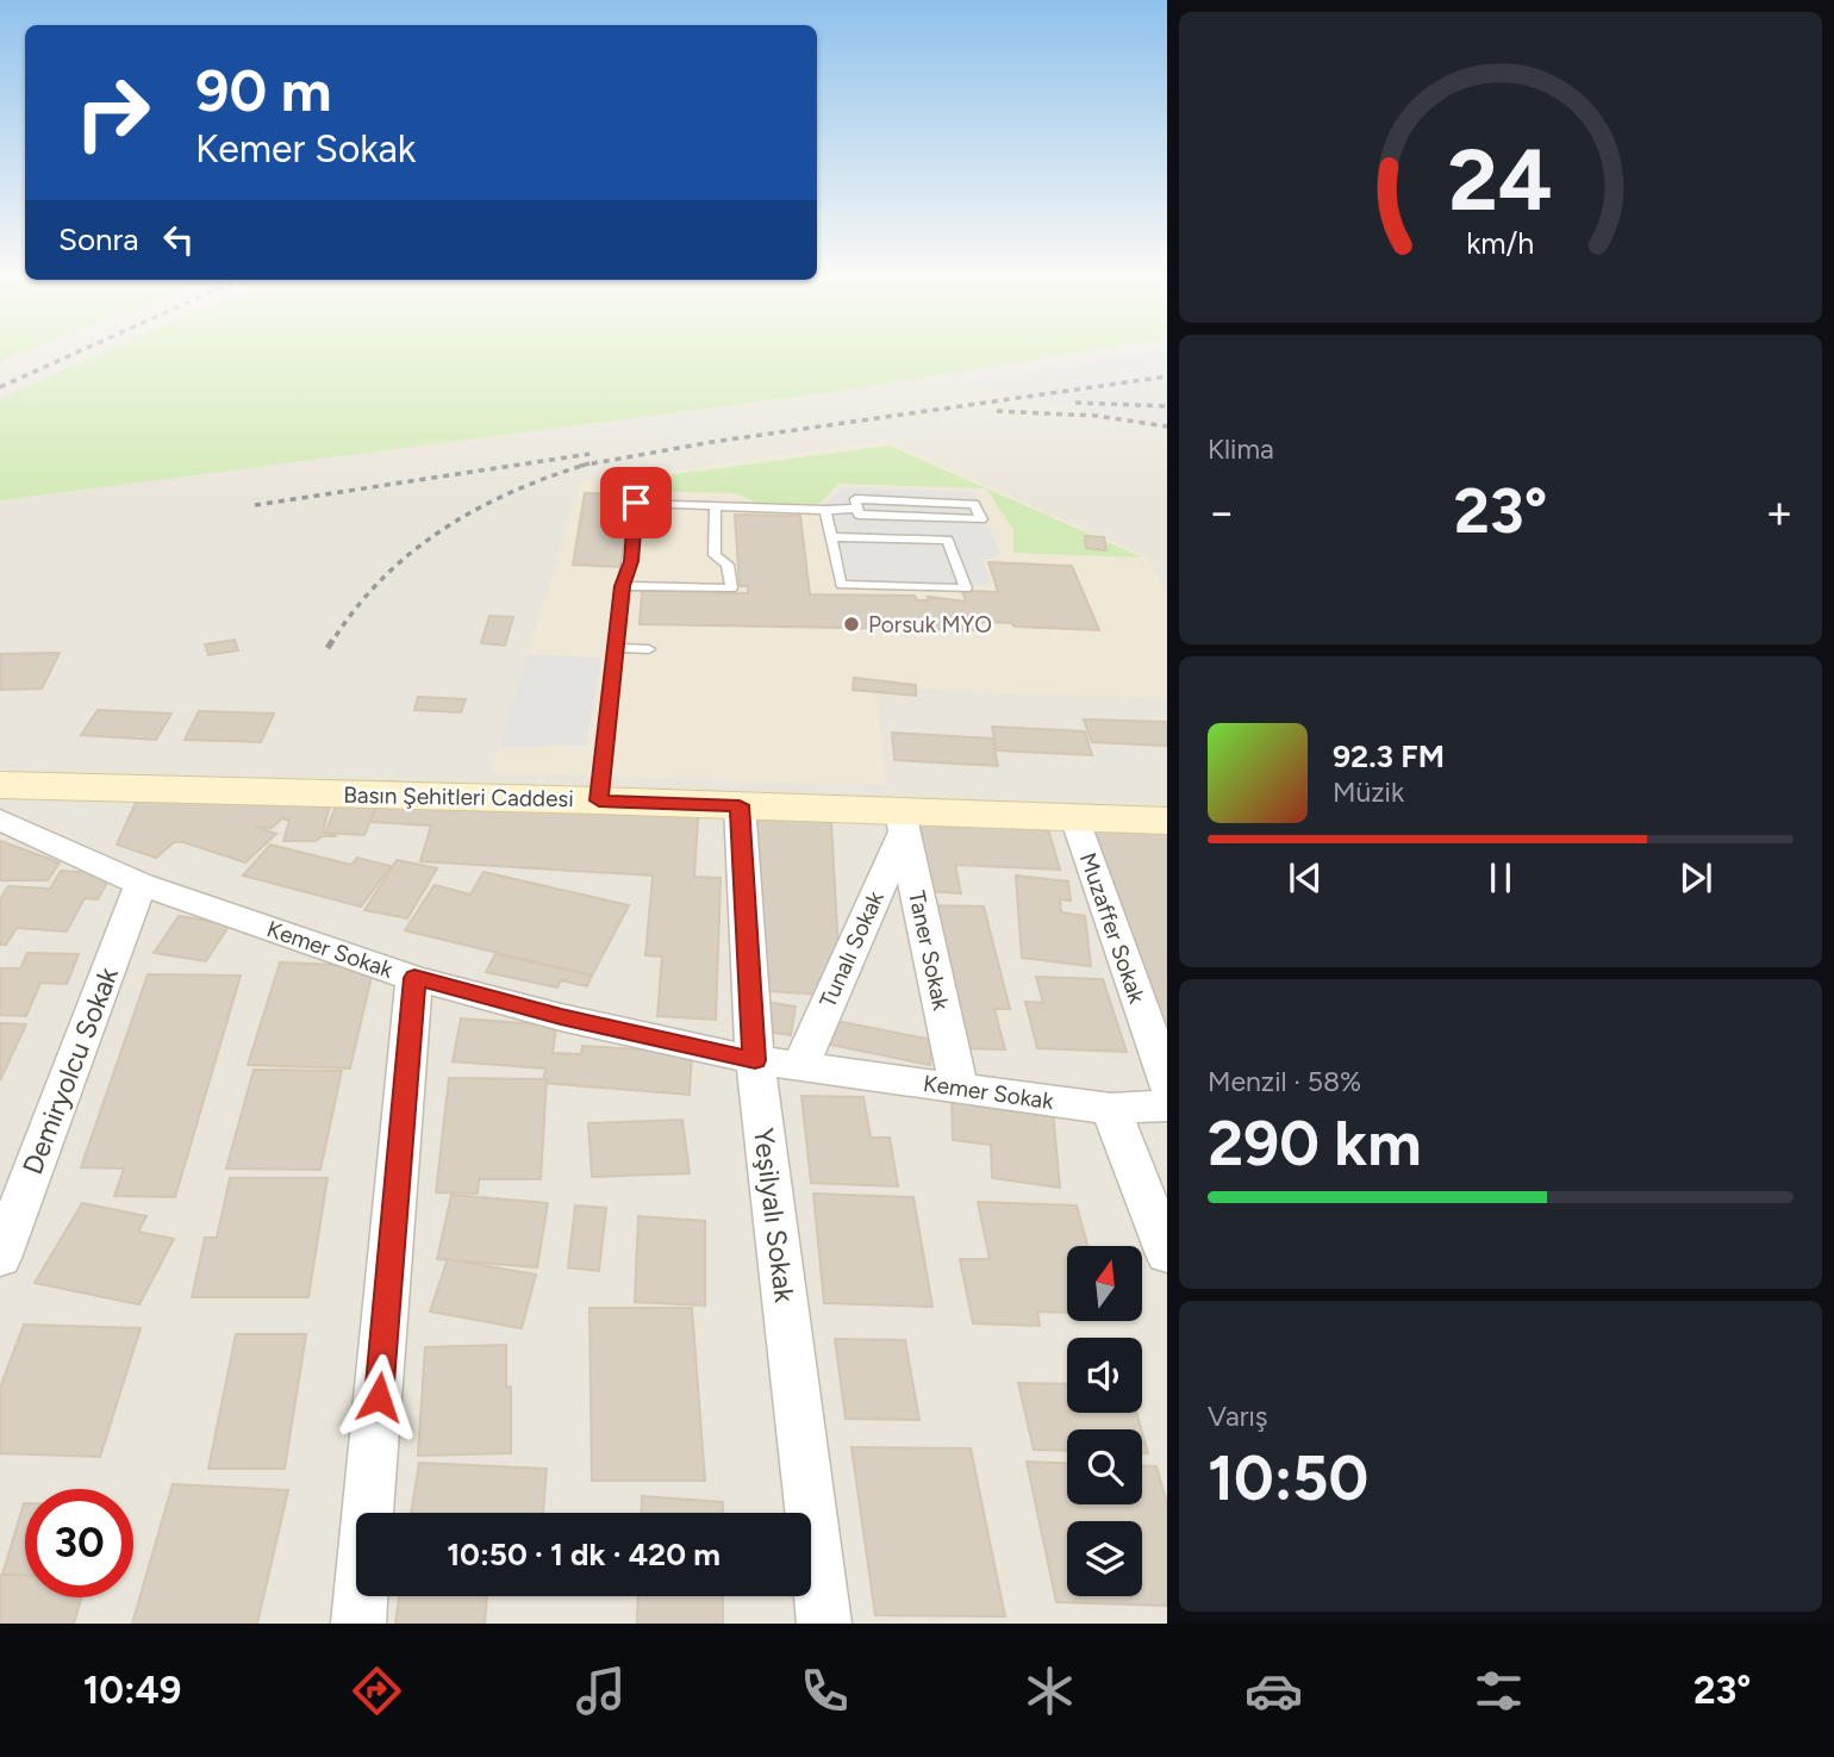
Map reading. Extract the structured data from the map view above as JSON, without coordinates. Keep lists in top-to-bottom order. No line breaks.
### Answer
{"streets":{"main road":["Basın Şehitleri Caddesi"],"street":["Muzaffer Sokak","Kemer Sokak","Tunalı Sokak","Taner Sokak","Demiryolcu Sokak","Yeşilyalı Sokak"]},"crossings":[["Basın Şehitleri Caddesi","Muzaffer Sokak"],["Basın Şehitleri Caddesi","Tunalı Sokak"],["Basın Şehitleri Caddesi","Taner Sokak"],["Basın Şehitleri Caddesi","Yeşilyalı Sokak"],["Kemer Sokak","Tunalı Sokak"],["Kemer Sokak","Taner Sokak"],["Kemer Sokak","Demiryolcu Sokak"],["Kemer Sokak","Yeşilyalı Sokak"],["Tunalı Sokak","Taner Sokak"]],"places":["Porsuk MYO"],"north":"top","page":{"turn":["90 m","Kemer Sokak"],"then":"Sonra","tile":["Klima",["Menzil · 58%","290 km"],["Varış","10:50"]],"heat":["−","23°","+"],"song":["92.3 FM","Müzik"],"limit":"30","trip":"10:50 · 1 dk · 420 m","tabs":["10:49","23°"],"gauge":["24","km/h"]}}
